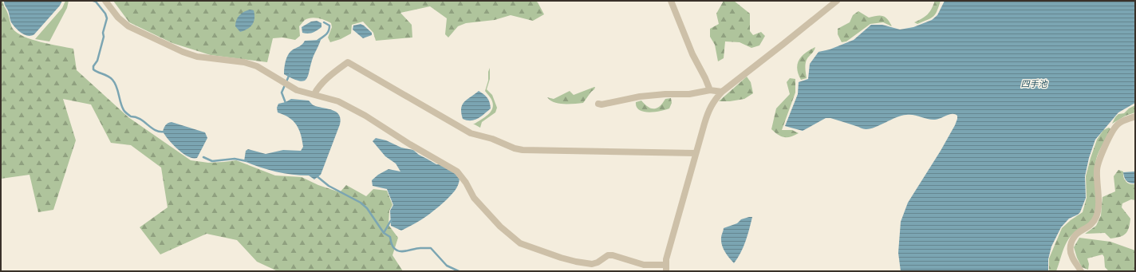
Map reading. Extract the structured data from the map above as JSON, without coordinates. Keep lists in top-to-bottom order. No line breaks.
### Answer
{"water":["四手池"]}
